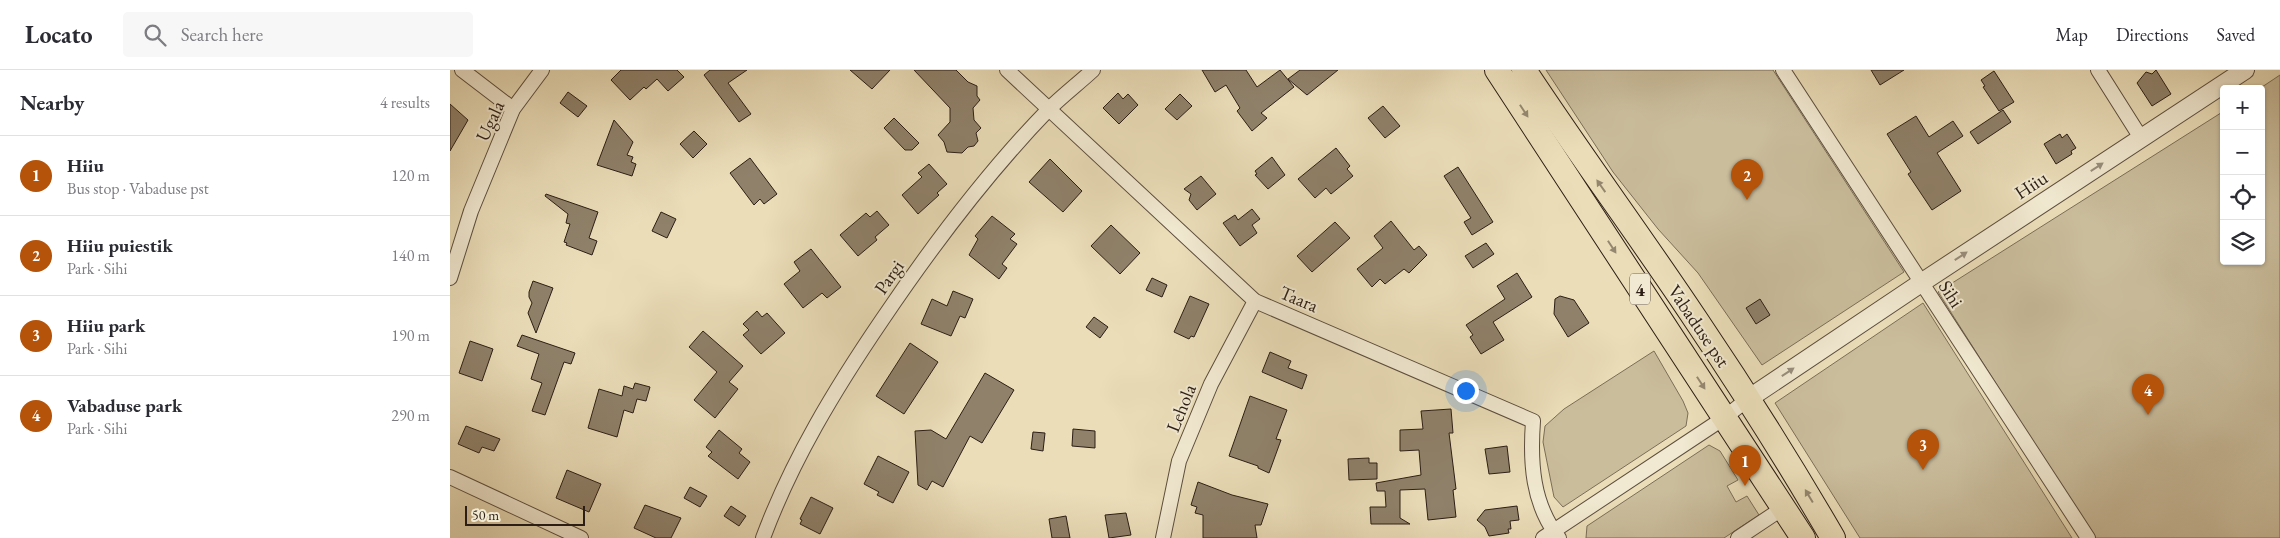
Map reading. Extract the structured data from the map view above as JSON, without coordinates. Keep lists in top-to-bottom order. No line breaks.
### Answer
{"streets":{"highway":["4","Vabaduse pst"],"street":["Ugala","Hiiu","Pargi","Sihi","Taara","Lehola"]},"crossings":[["Hiiu","Sihi"],["Hiiu","Taara"],["Hiiu","Vabaduse pst"],["Pargi","Taara"],["Taara","Lehola"]],"one_way":["Hiiu"],"scale_bar":"50 m","page":{"header":"Locato","search":"Search here","nav":["Map","Directions","Saved"],"heading":["Nearby","4 results"],"map_buttons":["+","−"],"list":[{"mark":"1","name":"Hiiu","note":"Bus stop · Vabaduse pst","value":"120 m"},{"mark":"2","name":"Hiiu puiestik","note":"Park · Sihi","value":"140 m"},{"mark":"3","name":"Hiiu park","note":"Park · Sihi","value":"190 m"},{"mark":"4","name":"Vabaduse park","note":"Park · Sihi","value":"290 m"}],"pins":["2","4","3","1"],"scale":"50 m"}}
